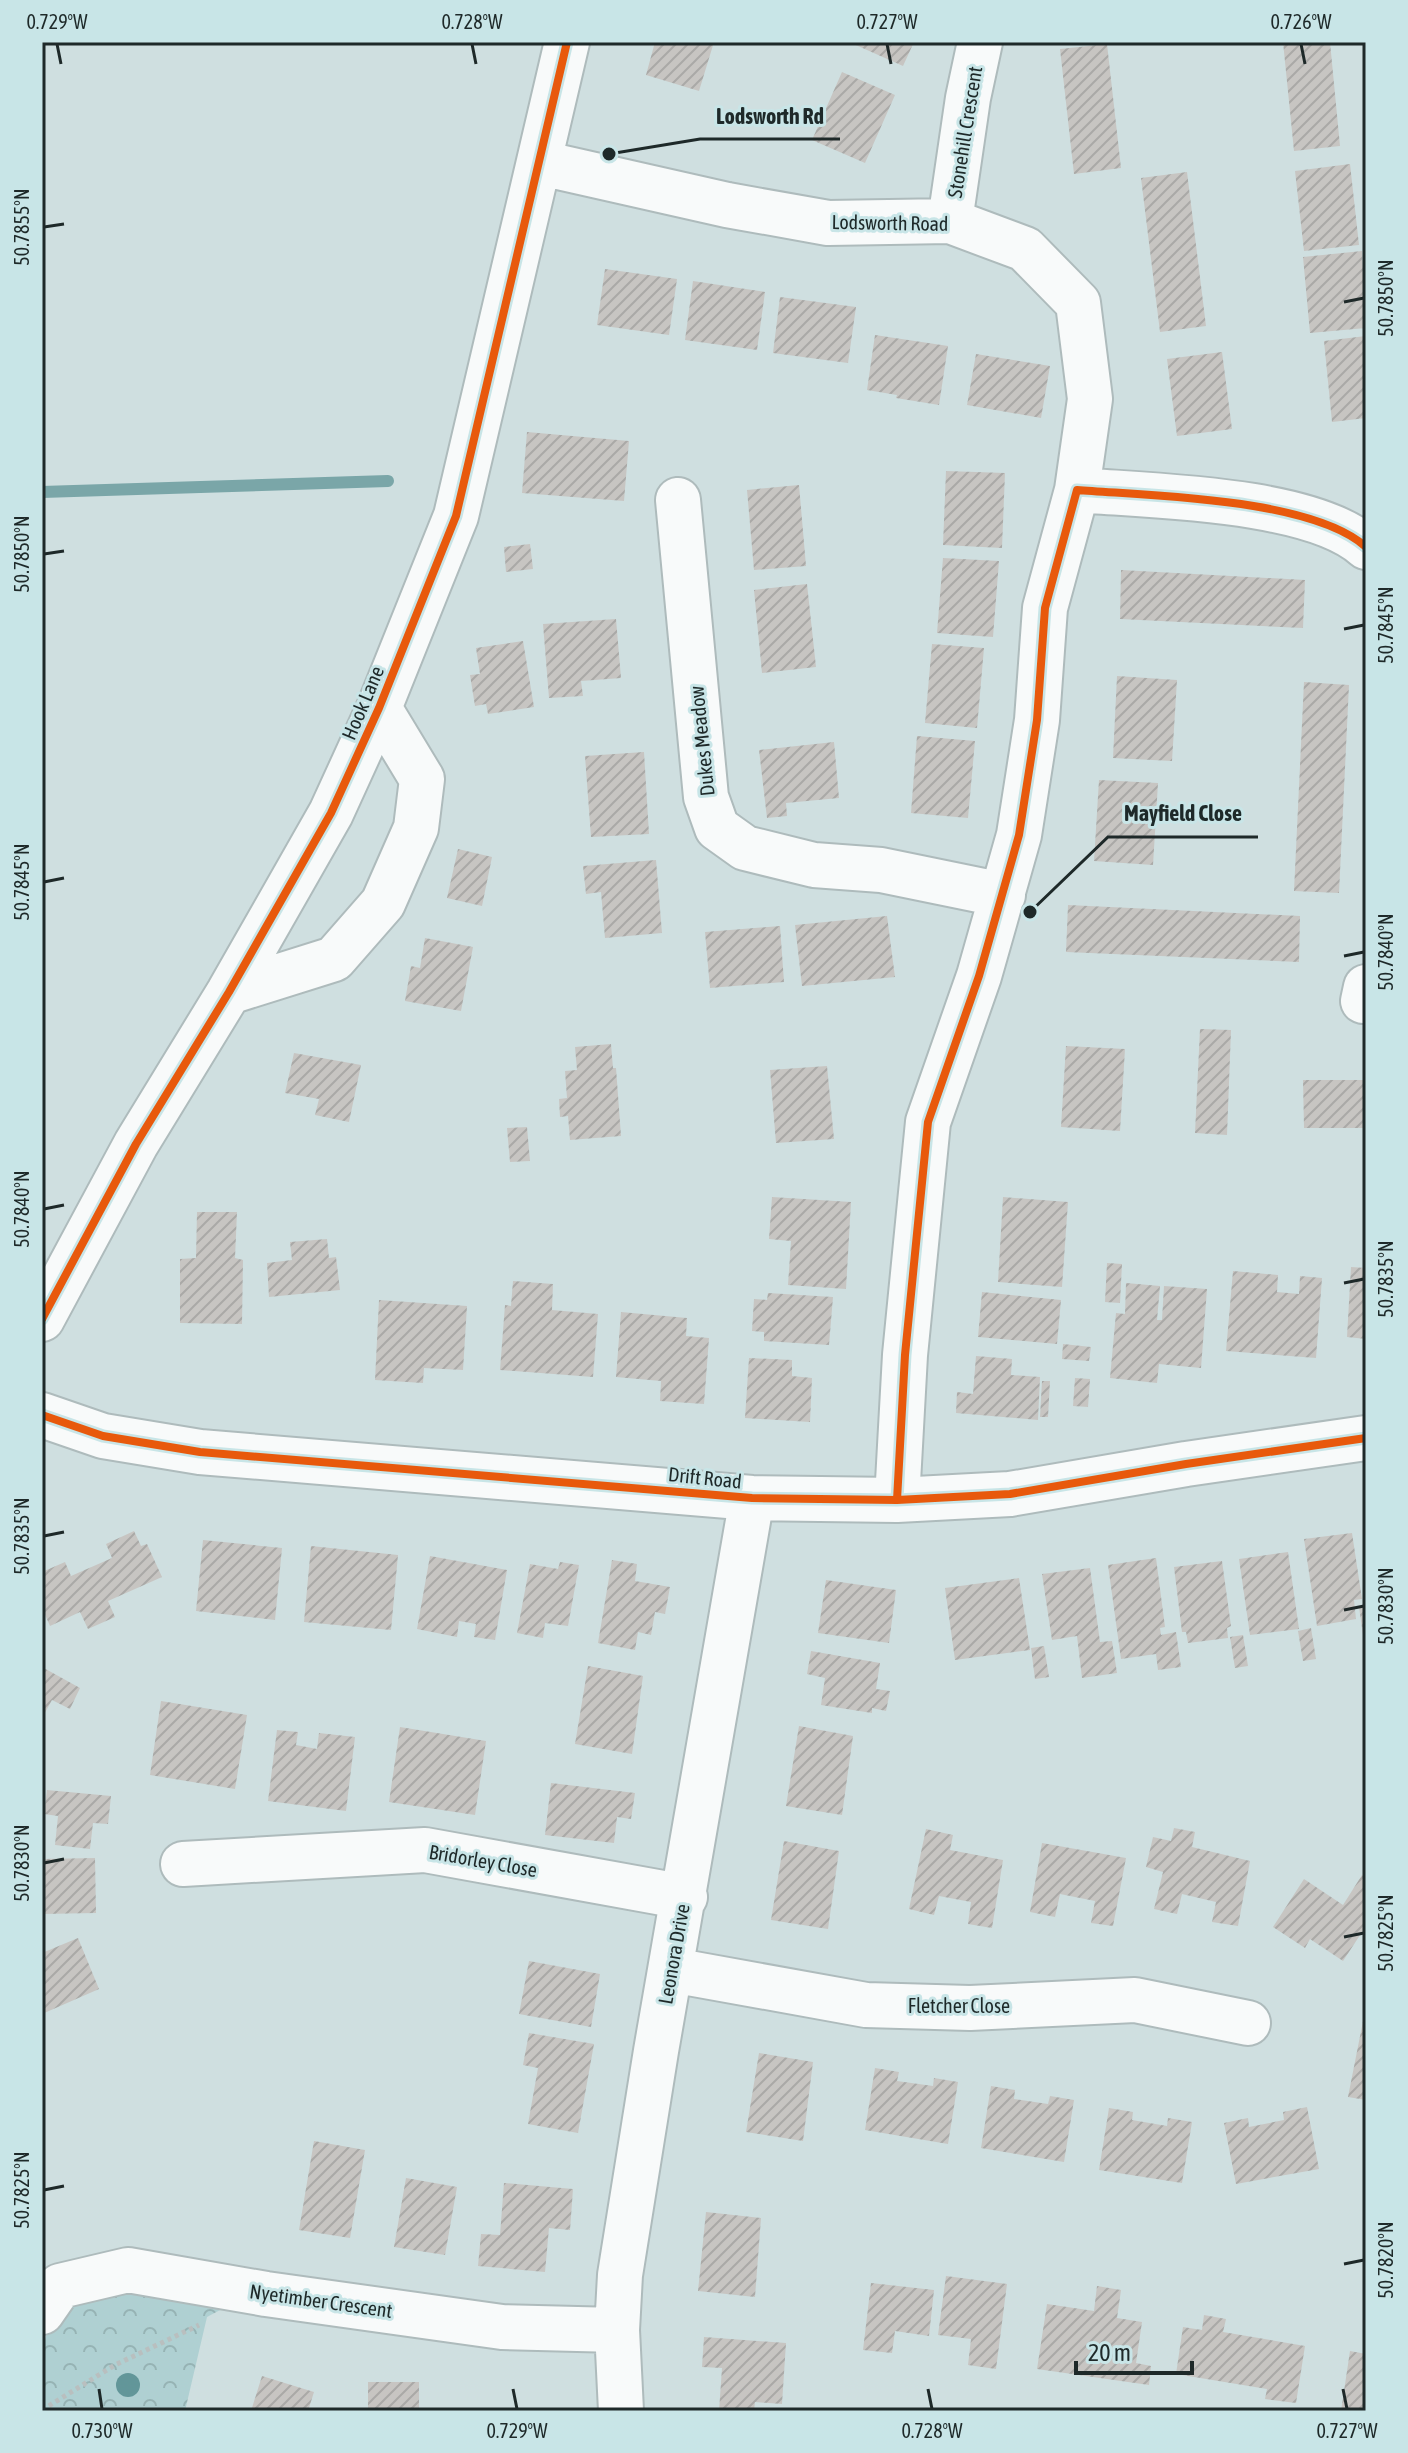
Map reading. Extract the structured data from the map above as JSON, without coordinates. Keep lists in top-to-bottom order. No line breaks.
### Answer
{"streets":{"street":["Stonehill Crescent","Lodsworth Road","Hook Lane","Dukes Meadow","Drift Road","Bridorley Close","Leonora Drive","Fletcher Close","Nyetimber Crescent"]},"crossings":[["Stonehill Crescent","Lodsworth Road"],["Lodsworth Road","Hook Lane"],["Lodsworth Road","Dukes Meadow"],["Lodsworth Road","Drift Road"],["Drift Road","Leonora Drive"],["Bridorley Close","Leonora Drive"],["Leonora Drive","Fletcher Close"],["Leonora Drive","Nyetimber Crescent"]],"places":["Lodsworth Rd","Mayfield Close"],"scale_bar":"20 m","coordinates":["0.729°W","0.728°W","0.727°W","0.726°W","50.7855°N","50.7850°N","50.7845°N","50.7840°N","50.7835°N","50.7830°N","50.7825°N","50.7820°N","0.730°W"]}
